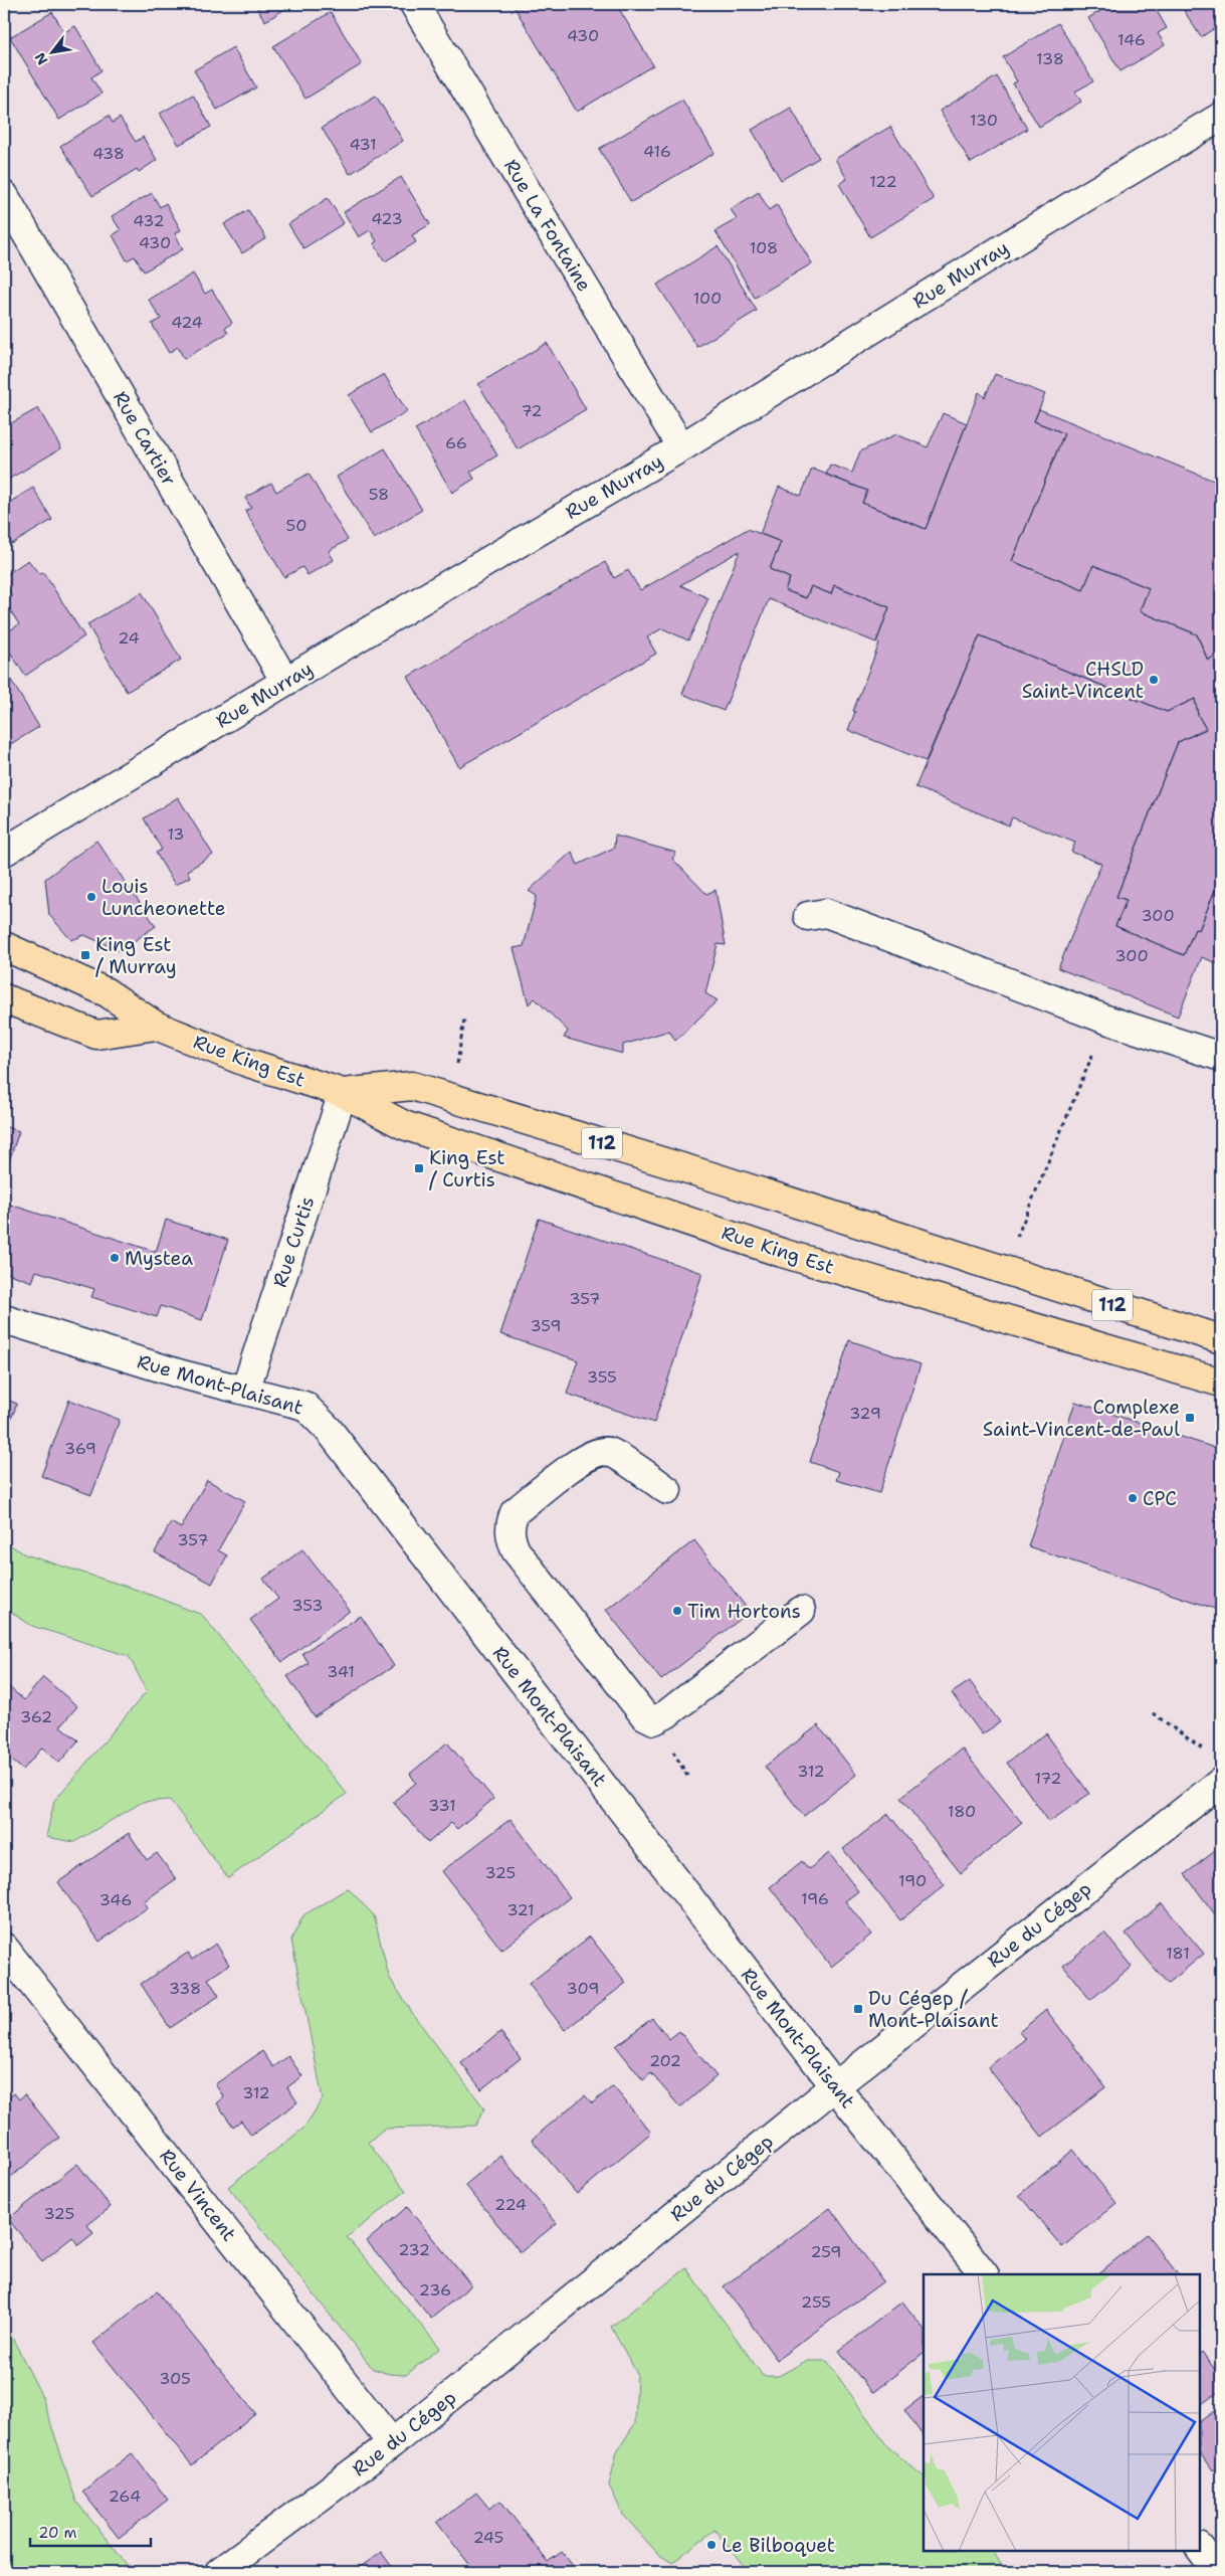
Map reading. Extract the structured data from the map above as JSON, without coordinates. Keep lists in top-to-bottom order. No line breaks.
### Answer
{"streets":{"main road":["Rue King Est","112"],"street":["Rue La Fontaine","Rue Murray","Rue Cartier","Rue Curtis","Rue Mont-Plaisant","Rue du Cégep","Rue Vincent"]},"crossings":[["Rue La Fontaine","Rue Murray"],["Rue Murray","Rue Cartier"],["Rue King Est","Rue Curtis"],["Rue Curtis","Rue Mont-Plaisant"],["Rue Mont-Plaisant","Rue du Cégep"],["Rue du Cégep","Rue Vincent"]],"places":{"other":["CHSLD Saint-Vincent","Louis Luncheonette","Mystea","CPC","Tim Hortons","Le Bilboquet"],"transit":["King Est / Murray","King Est / Curtis","Complexe Saint-Vincent-de-Paul","Du Cégep / Mont-Plaisant"]},"house_numbers":["430","146","138","130","431","416","438","122","423","432","430","108","100","424","72","66","58","50","24","13","300","300","357","359","355","329","369","357","353","341","362","312","172","331","180","325","190","196","346","321","181","338","309","202","312","224","325","232","259","236","255","305","264","245"],"scale_bar":"20 m","north":"bottom left"}
